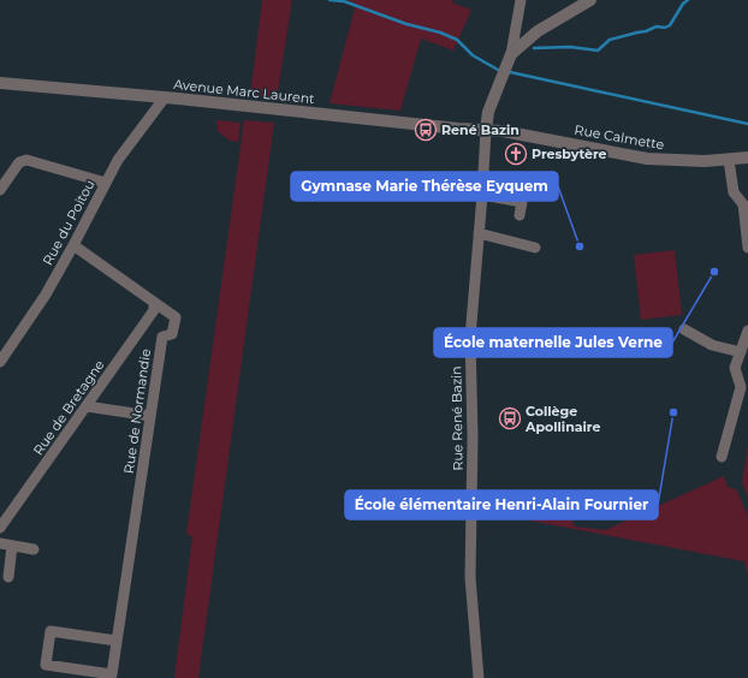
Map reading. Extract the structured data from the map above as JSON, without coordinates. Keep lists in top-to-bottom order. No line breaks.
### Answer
{"streets":{"street":["Avenue Marc Laurent","Rue Calmette","Rue du Poitou","Rue de Bretagne","Rue de Normandie","Rue René Bazin"]},"crossings":[["Avenue Marc Laurent","Rue Calmette"],["Avenue Marc Laurent","Rue du Poitou"],["Avenue Marc Laurent","Rue René Bazin"],["Rue Calmette","Rue René Bazin"],["Rue du Poitou","Rue de Normandie"],["Rue de Bretagne","Rue de Normandie"]],"places":{"bus stop":["René Bazin","Collège Apollinaire"],"church":["Presbytère"],"other":["Gymnase Marie Thérèse Eyquem","École maternelle Jules Verne","École élémentaire Henri-Alain Fournier"]}}
